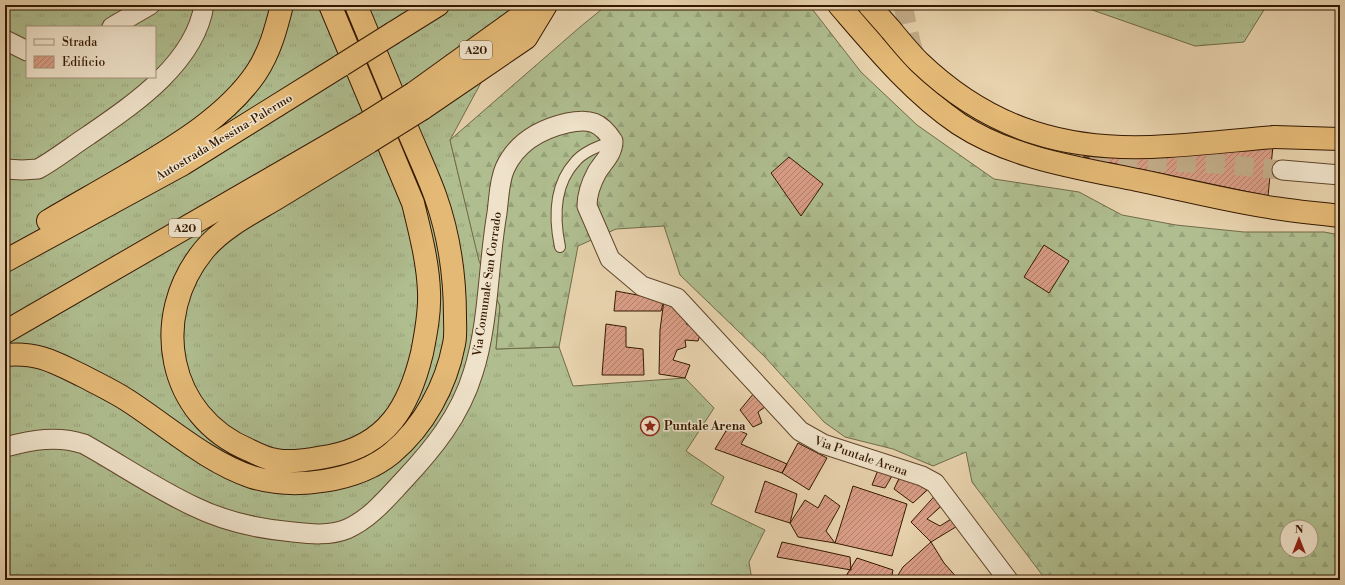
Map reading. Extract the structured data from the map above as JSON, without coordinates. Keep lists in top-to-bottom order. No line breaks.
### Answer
{"streets":{"highway":["A20","Autostrada Messina-Palermo"],"street":["Via Comunale San Corrado","Via Puntale Arena"]},"crossings":[["Via Comunale San Corrado","Via Puntale Arena"]],"places":{"place":["Puntale Arena"]},"legend":["Strada","Edificio"],"north":"top"}
